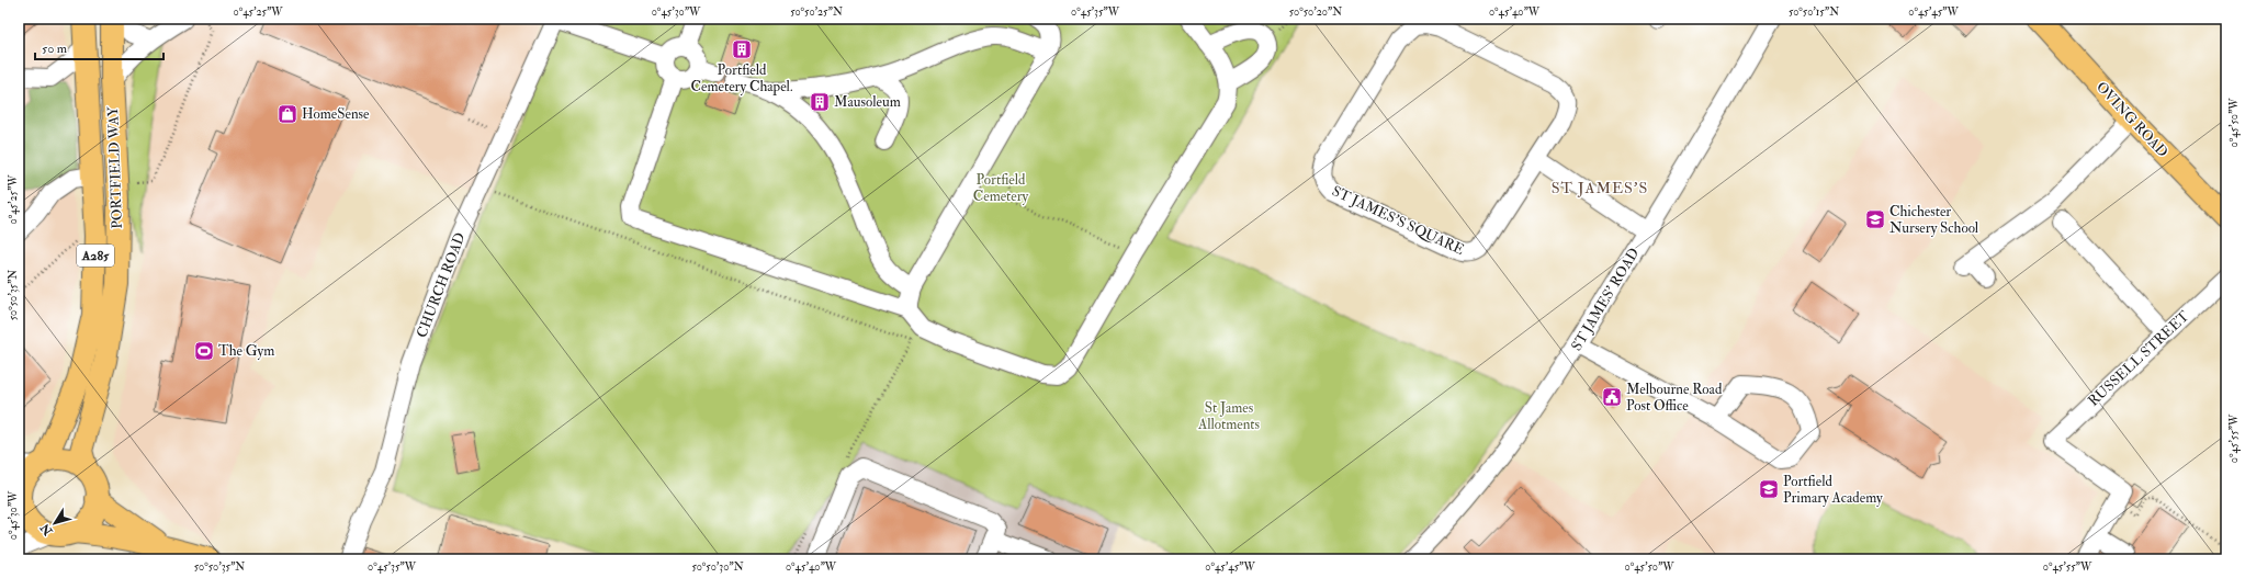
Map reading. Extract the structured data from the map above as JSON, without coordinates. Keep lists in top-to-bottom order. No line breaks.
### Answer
{"streets":{"main road":["OVING ROAD","PORTFIELD WAY","A285"],"street":["ST JAMES'S SQUARE","CHURCH ROAD","ST JAMES' ROAD","RUSSELL STREET"]},"districts":["ST JAMES'S"],"parks":["Portfield Cemetery","St James Allotments"],"places":{"building":["Portfield Cemetery Chapel.","Mausoleum"],"shop":["HomeSense"],"school or university":["Chichester Nursery School","Portfield Primary Academy"],"sports":["The Gym"],"public building":["Melbourne Road Post Office"]},"scale_bar":"50 m","north":"bottom left","coordinates":["0°45'25\"W","0°45'30\"W","50°50'25\"N","0°45'35\"W","50°50'20\"N","0°45'40\"W","50°50'15\"N","0°45'45\"W","0°45'50\"W","50°50'35\"N","0°45'55\"W","50°50'30\"N"]}
